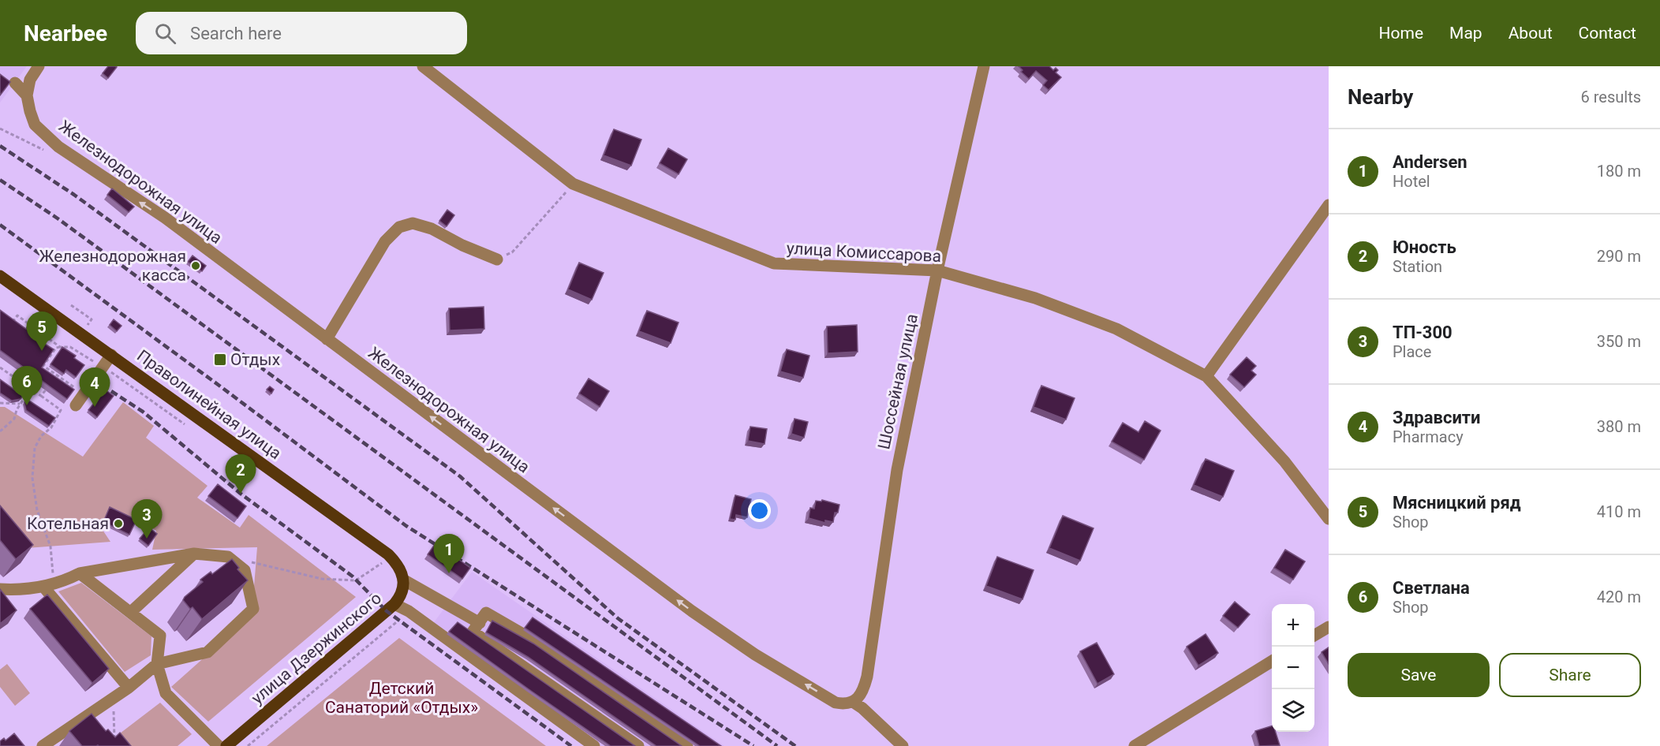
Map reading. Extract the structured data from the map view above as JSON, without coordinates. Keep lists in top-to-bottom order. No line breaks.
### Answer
{"streets":{"main road":["Праволинейная улица","улица Дзержинского"],"street":["Железнодорожная улица","улица Комиссарова","Шоссейная улица"]},"crossings":[["Железнодорожная улица","Шоссейная улица"],["улица Комиссарова","Шоссейная улица"]],"one_way":["Железнодорожная улица"],"parks":["Детский Санаторий «Отдых»"],"places":{"other":["Железнодорожная касса","Котельная"],"transit":["Отдых"]},"page":{"header":"Nearbee","search":"Search here","nav":["Home","Map","About","Contact"],"heading":["Nearby","6 results"],"list":[{"mark":"1","name":"Andersen","note":"Hotel","value":"180 m"},{"mark":"2","name":"Юность","note":"Station","value":"290 m"},{"mark":"3","name":"ТП-300","note":"Place","value":"350 m"},{"mark":"4","name":"Здравсити","note":"Pharmacy","value":"380 m"},{"mark":"5","name":"Мясницкий ряд","note":"Shop","value":"410 m"},{"mark":"6","name":"Светлана","note":"Shop","value":"420 m"}],"pins":["5","6","4","2","3","1"],"map_buttons":["+","−"],"buttons":["Save","Share"]}}
